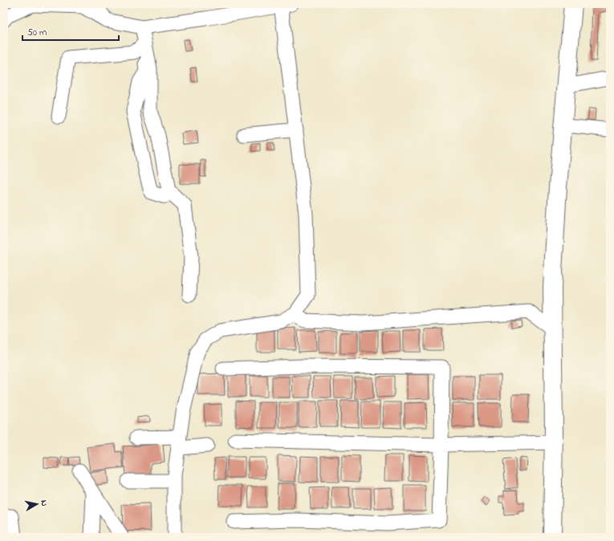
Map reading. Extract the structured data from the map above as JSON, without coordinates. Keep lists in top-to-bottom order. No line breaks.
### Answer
{"scale_bar":"50 m","north":"right"}
